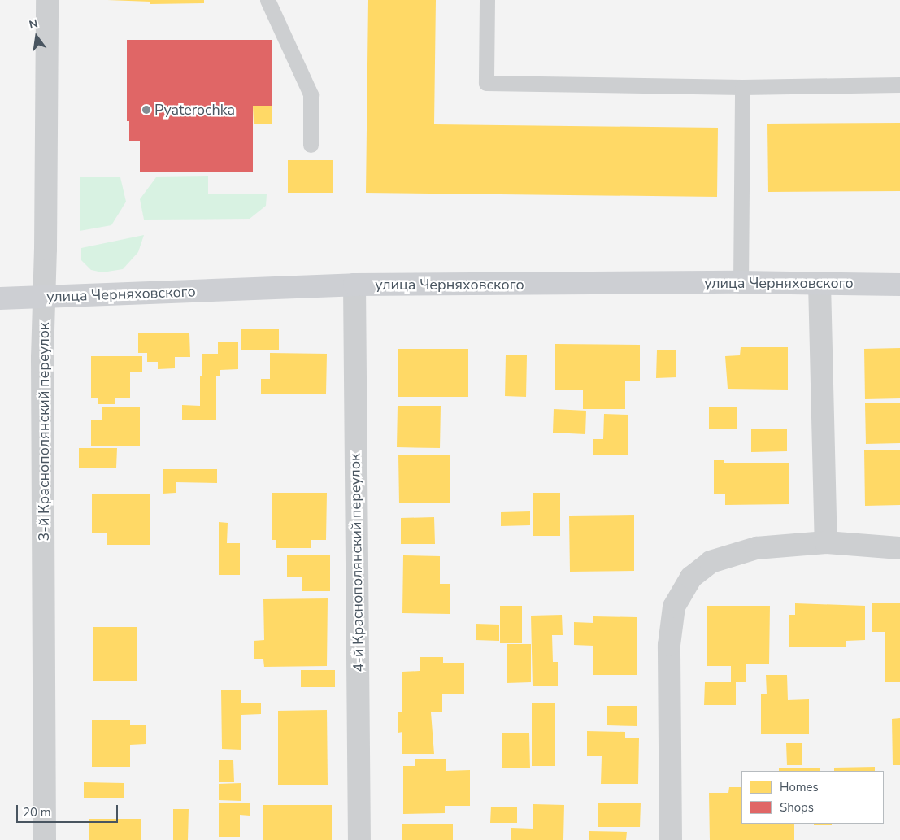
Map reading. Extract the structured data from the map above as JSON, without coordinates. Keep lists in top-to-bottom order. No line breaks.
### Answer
{"streets":{"main road":["улица Черняховского"],"street":["3-й Краснополянский переулок","4-й Краснополянский переулок"]},"crossings":[["улица Черняховского","3-й Краснополянский переулок"],["улица Черняховского","4-й Краснополянский переулок"]],"places":["Pyaterochka"],"legend":["Homes","Shops"],"scale_bar":"20 m","north":"top"}
